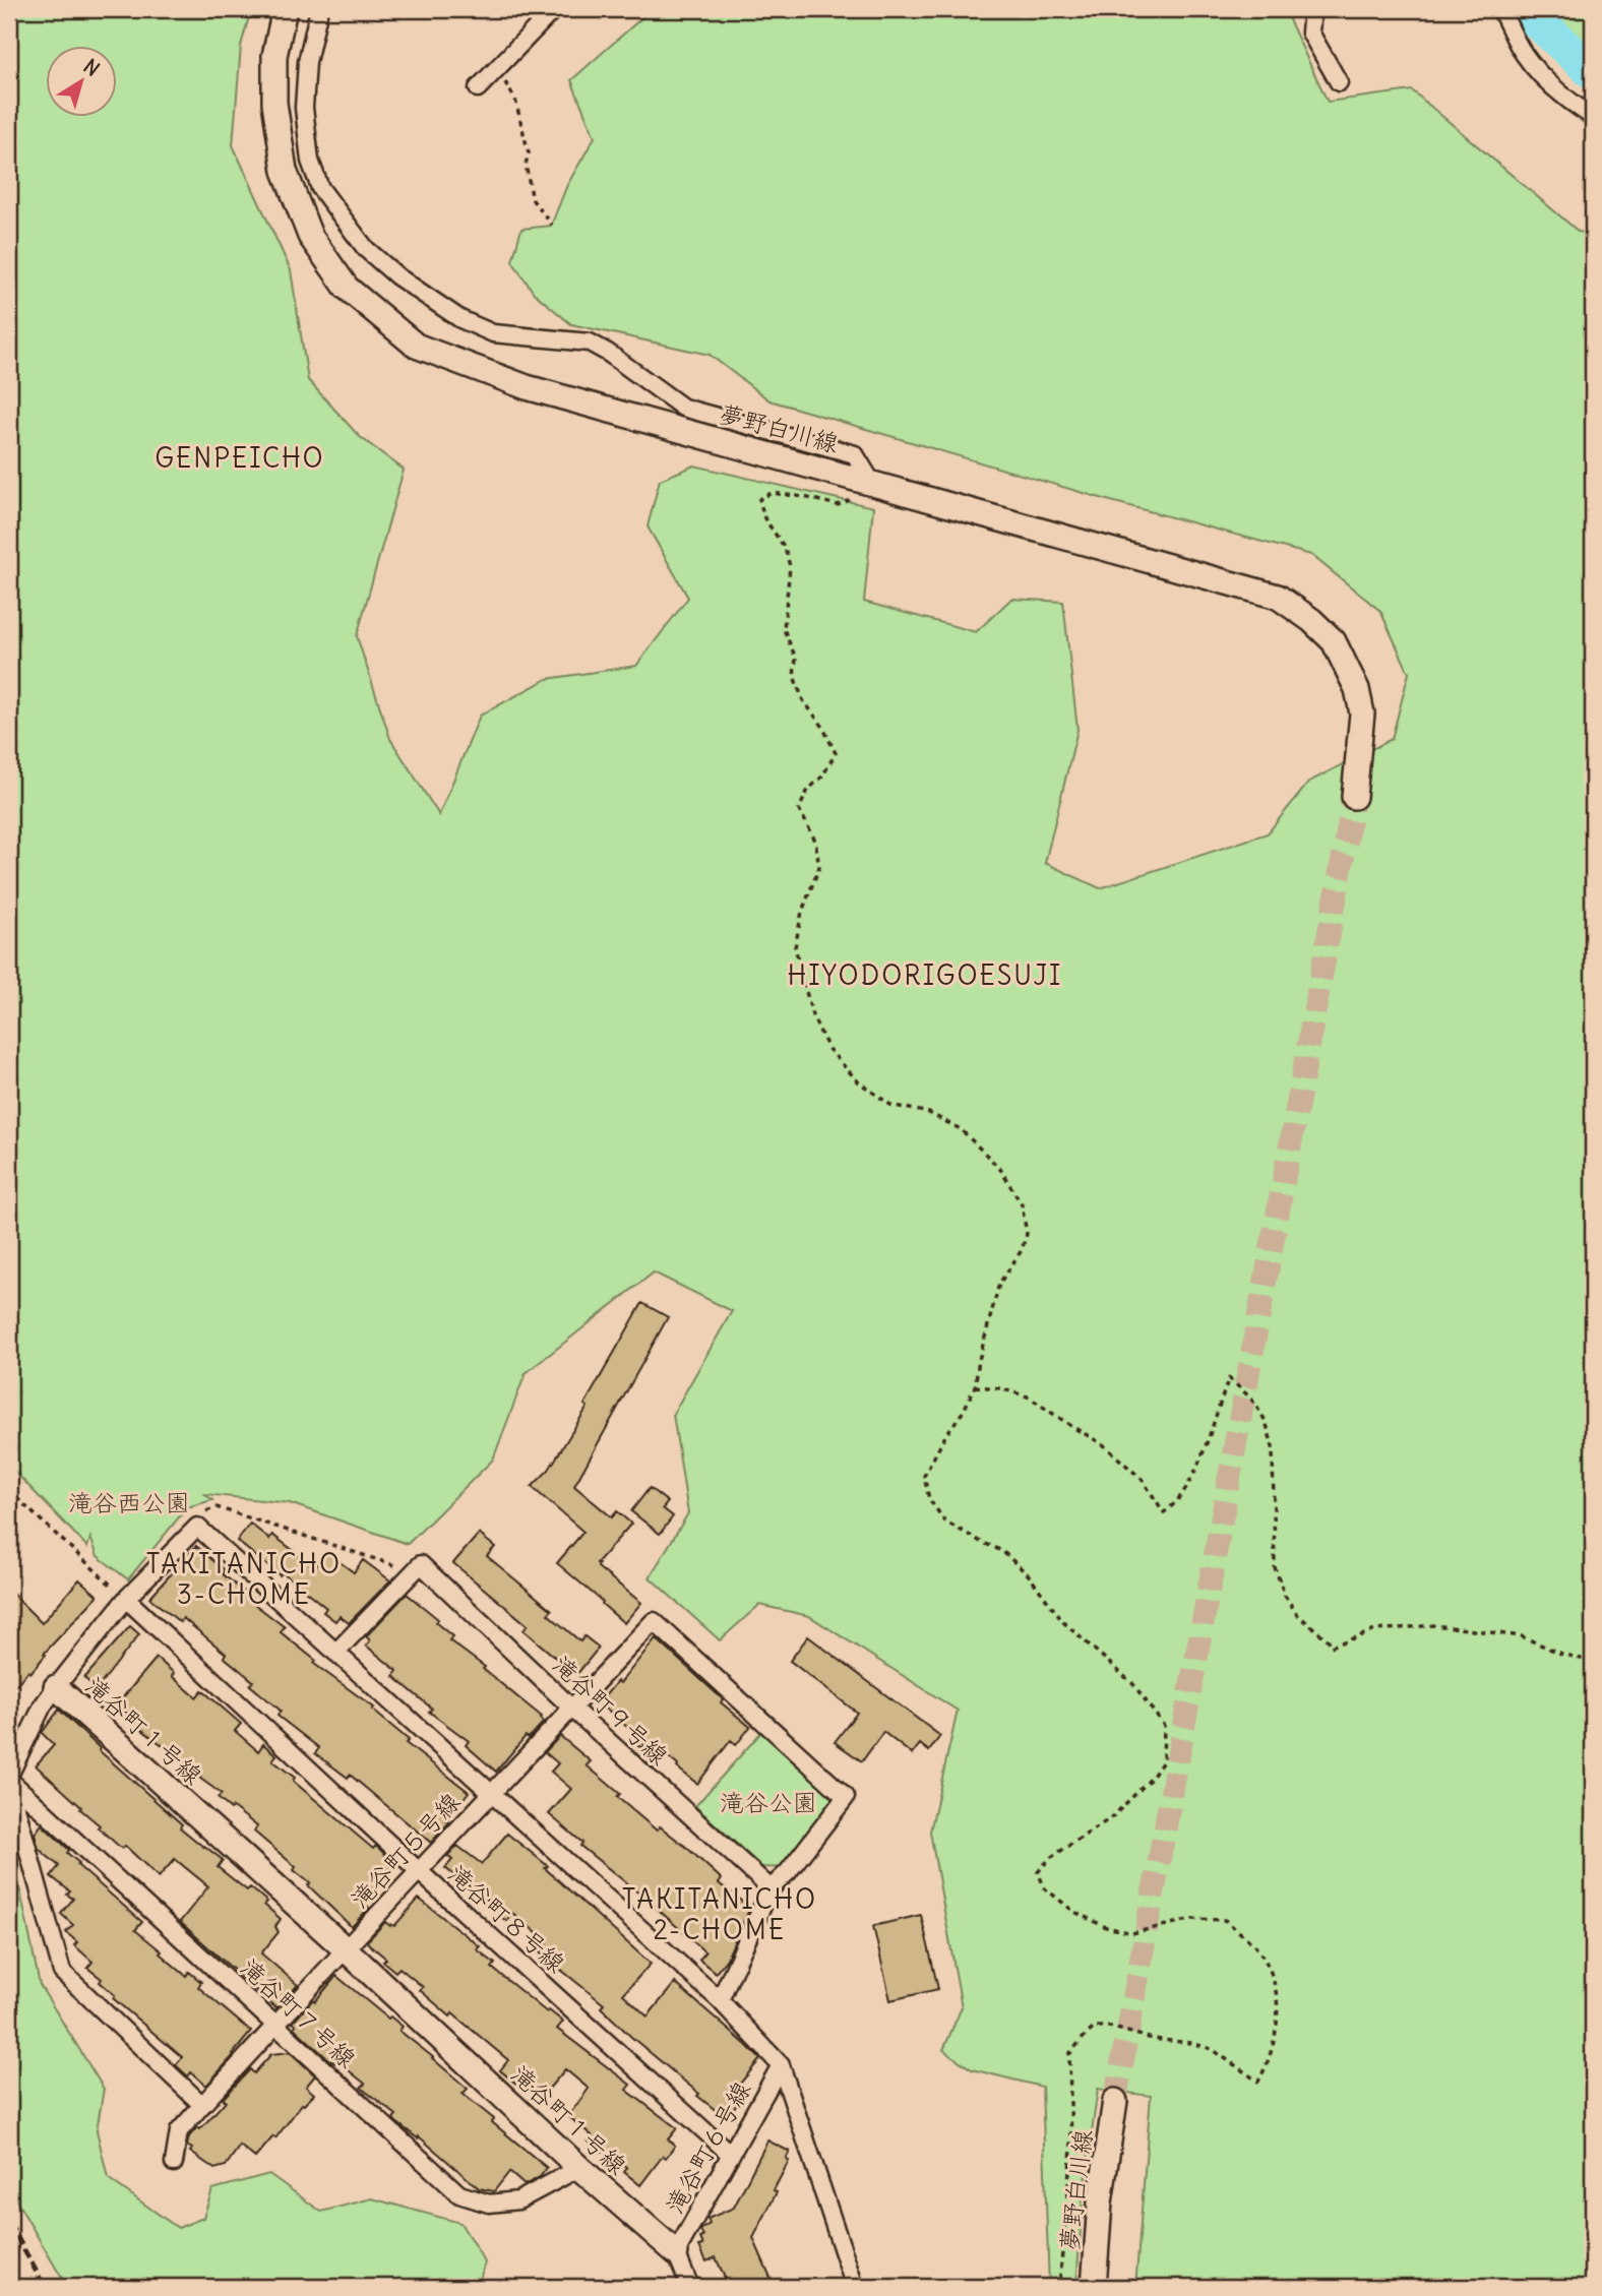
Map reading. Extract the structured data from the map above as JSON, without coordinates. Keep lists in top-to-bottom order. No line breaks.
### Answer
{"streets":{"street":["夢野白川線","滝谷町９号線","滝谷町１号線","滝谷町５号線","滝谷町８号線","滝谷町７号線","滝谷町６号線"]},"crossings":[["滝谷町９号線","滝谷町５号線"],["滝谷町１号線","滝谷町５号線"],["滝谷町１号線","滝谷町８号線"],["滝谷町１号線","滝谷町７号線"],["滝谷町１号線","滝谷町６号線"],["滝谷町５号線","滝谷町８号線"],["滝谷町５号線","滝谷町７号線"],["滝谷町８号線","滝谷町６号線"]],"districts":["GENPEICHO","HIYODORIGOESUJI","TAKITANICHO 3-CHOME","TAKITANICHO 2-CHOME"],"parks":["滝谷西公園","滝谷公園"],"north":"top right"}
